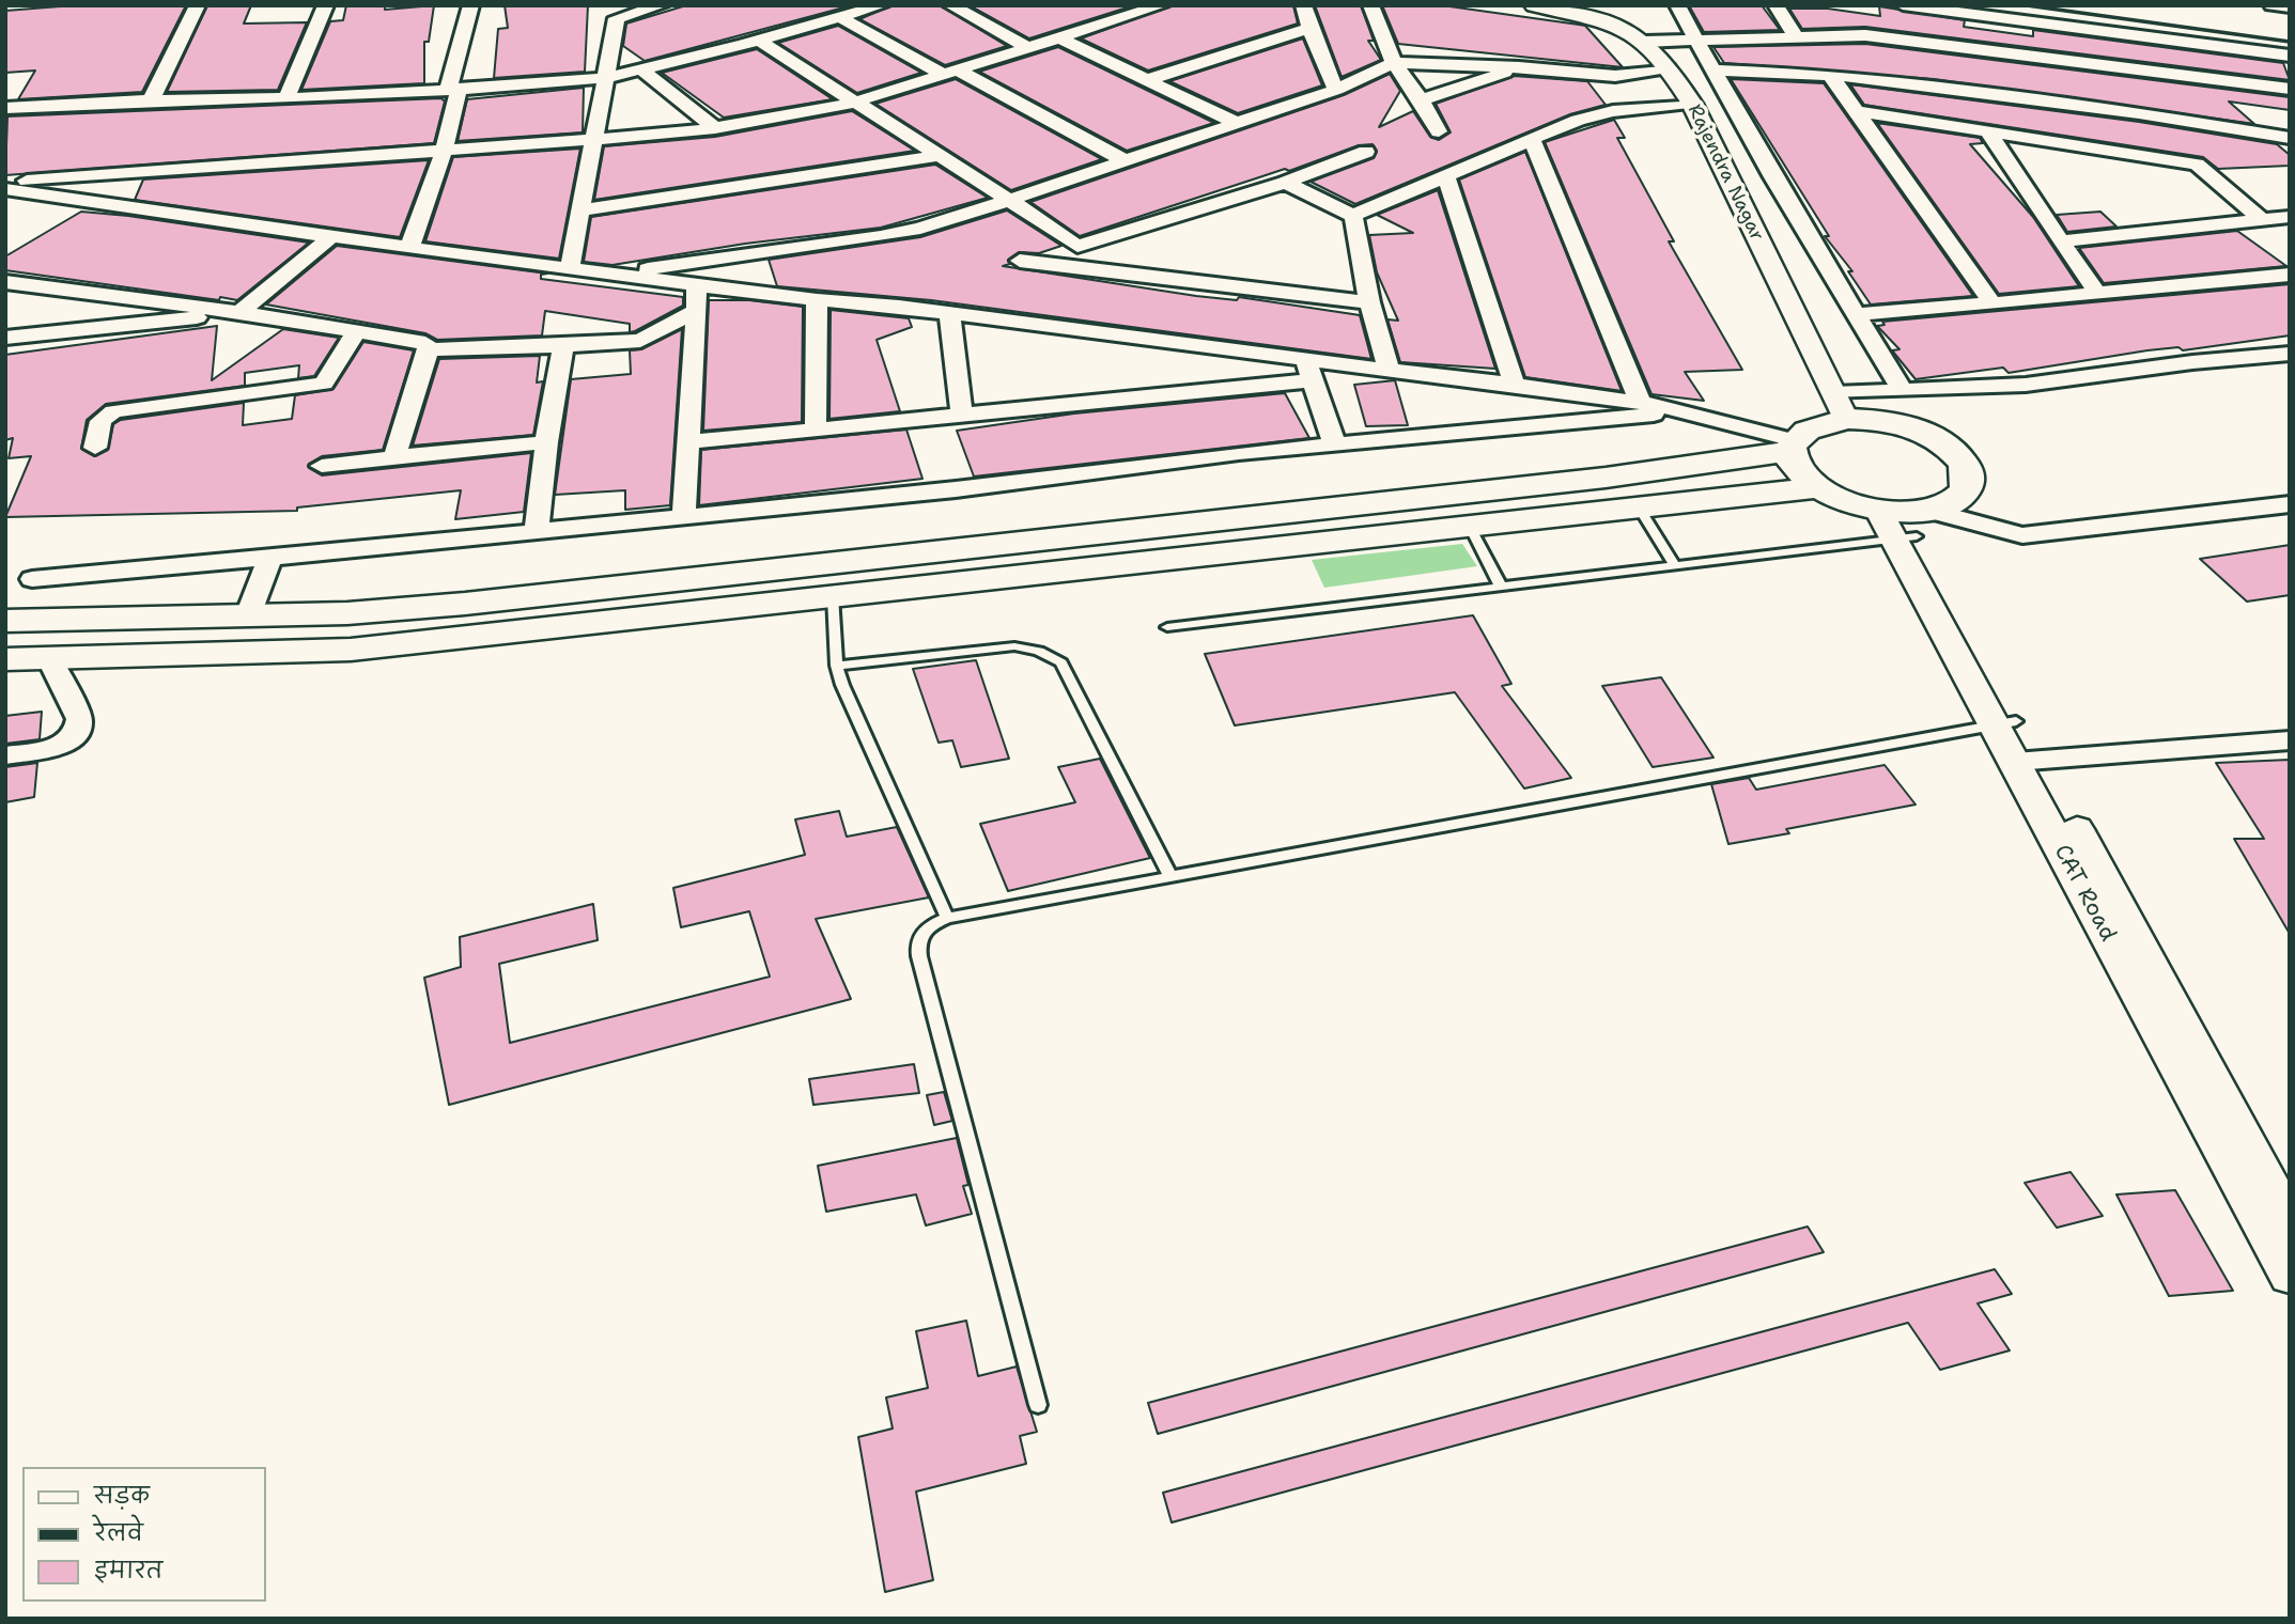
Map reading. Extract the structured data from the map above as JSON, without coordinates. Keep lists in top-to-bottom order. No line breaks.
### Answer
{"streets":{"street":["Rajendra Nagar","CAT Road"]},"legend":["सड़क","रेलवे","इमारत"]}
